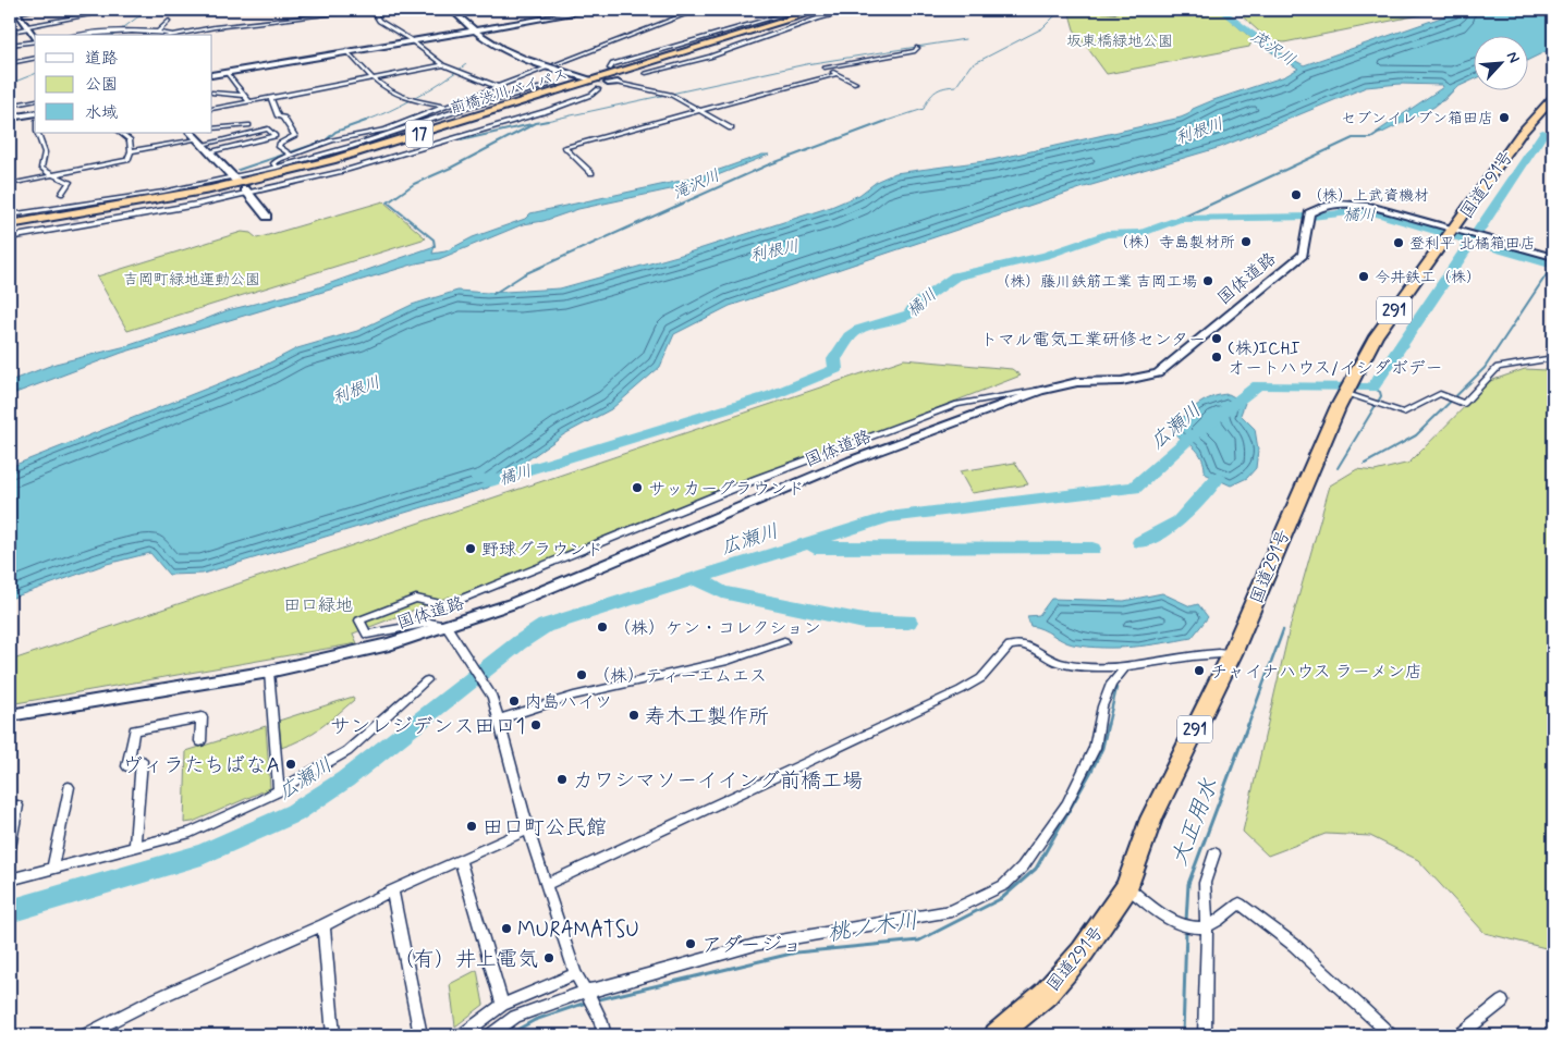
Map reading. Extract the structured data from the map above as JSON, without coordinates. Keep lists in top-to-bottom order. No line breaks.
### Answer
{"streets":{"highway":["前橋渋川バイパス","17","国道291号","291"],"street":["国体道路"]},"crossings":[["国道291号","国体道路"]],"water":["茂沢川","利根川","滝沢川","橘川","広瀬川","大正用水","桃ノ木川"],"parks":["坂東橋緑地公園","吉岡町緑地運動公園","田口緑地"],"places":["セブンイレブン箱田店","（株）上武資機材","（株）寺島製材所","登利平 北橘箱田店","今井鉄工（株）","（株）藤川鉄筋工業 吉岡工場","トマル電気工業研修センター","(株)ICHI オートハウス/イシダボデー","サッカーグラウンド","野球グラウンド","（株）ケン・コレクション","チャイナハウス ラーメン店","（株）ティーエムエス","内島ハイツ","寿木工製作所","サンレジデンス田口1","ヴィラたちばなA","カワシマソーイイング前橋工場","田口町公民館","MURAMATSU","アダージョ","（有）井上電気"],"legend":["道路","公園","水域"],"north":"top right"}
